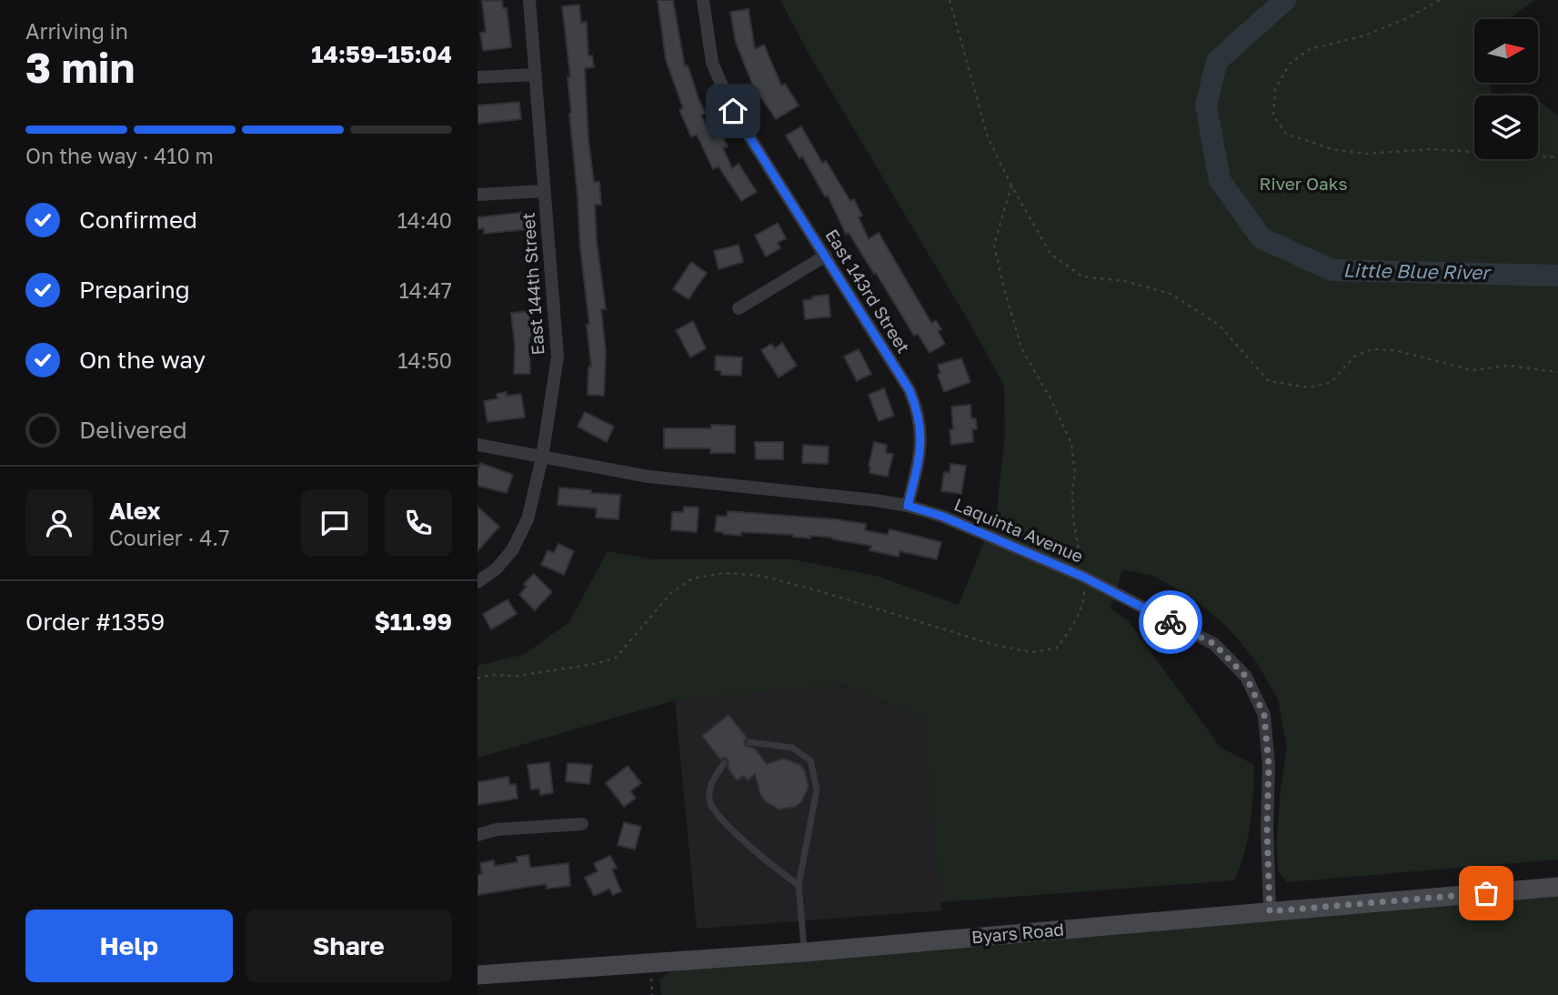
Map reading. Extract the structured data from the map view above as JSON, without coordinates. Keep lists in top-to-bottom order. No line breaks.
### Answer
{"streets":{"street":["East 144th Street","East 143rd Street","Laquinta Avenue","Byars Road"]},"crossings":[["East 144th Street","Laquinta Avenue"],["East 143rd Street","Laquinta Avenue"],["Laquinta Avenue","Byars Road"]],"water":["Little Blue River"],"parks":["River Oaks"],"north":"right","page":{"heading":["3 min","Arriving in","14:59–15:04"],"panel":["Alex","Courier · 4.7","Order #1359","$11.99"],"bar":"On the way · 410 m","list":[["Confirmed","14:40"],["Preparing","14:47"],["On the way","14:50"],"Delivered"],"buttons":["Help","Share"]}}
